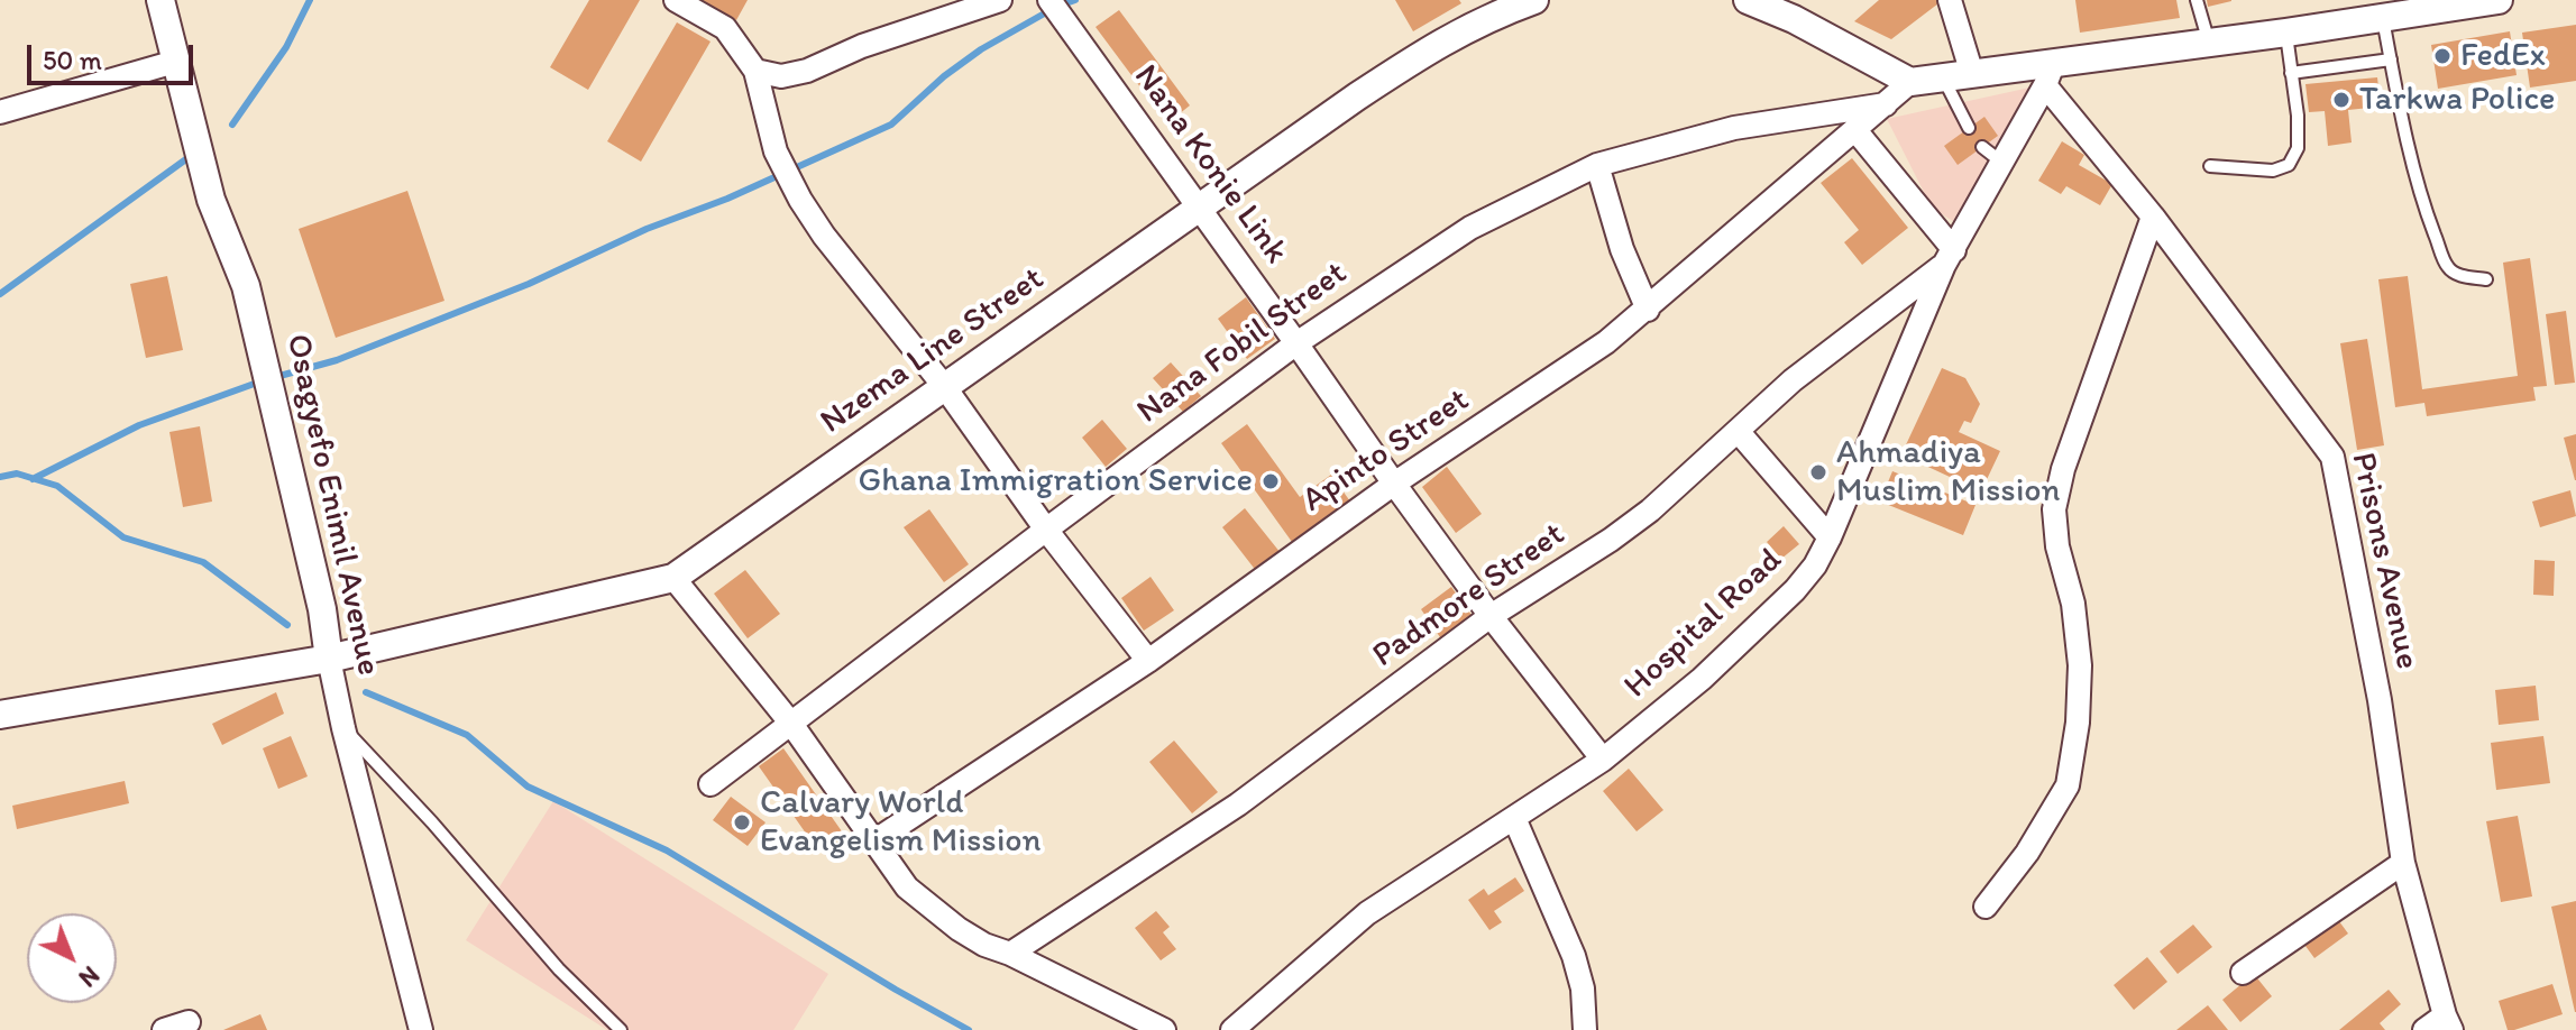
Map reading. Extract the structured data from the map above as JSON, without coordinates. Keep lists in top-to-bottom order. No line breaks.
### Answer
{"streets":{"street":["Nana Konie Link","Nana Fobil Street","Nzema Line Street","Apinto Street","Osagyefo Enimil Avenue","Prisons Avenue","Padmore Street","Hospital Road"]},"crossings":[["Nana Konie Link","Nana Fobil Street"],["Nana Konie Link","Nzema Line Street"],["Nana Konie Link","Apinto Street"],["Nana Konie Link","Padmore Street"],["Nana Konie Link","Hospital Road"],["Nana Fobil Street","Apinto Street"],["Nzema Line Street","Osagyefo Enimil Avenue"],["Prisons Avenue","Hospital Road"],["Padmore Street","Hospital Road"]],"places":["FedEx","Tarkwa Police","Ahmadiya Muslim Mission","Ghana Immigration Service","Calvary World Evangelism Mission"],"scale_bar":"50 m","north":"bottom right"}
